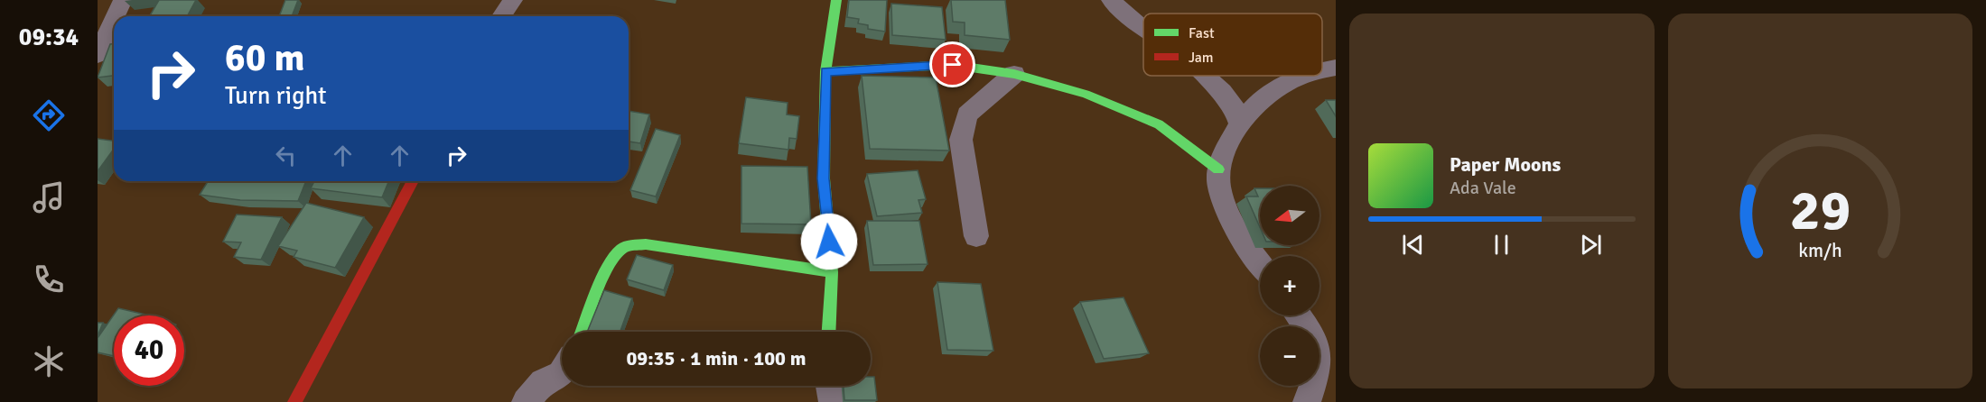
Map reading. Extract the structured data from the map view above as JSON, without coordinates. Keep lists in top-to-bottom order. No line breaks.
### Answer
{"legend":["Fast","Jam"],"north":"left","page":{"tabs":"09:34","turn":["60 m","Turn right"],"song":["Paper Moons","Ada Vale"],"map_buttons":["+","−"],"limit":"40","trip":"09:35 · 1 min · 100 m","gauge":["29","km/h"]}}
